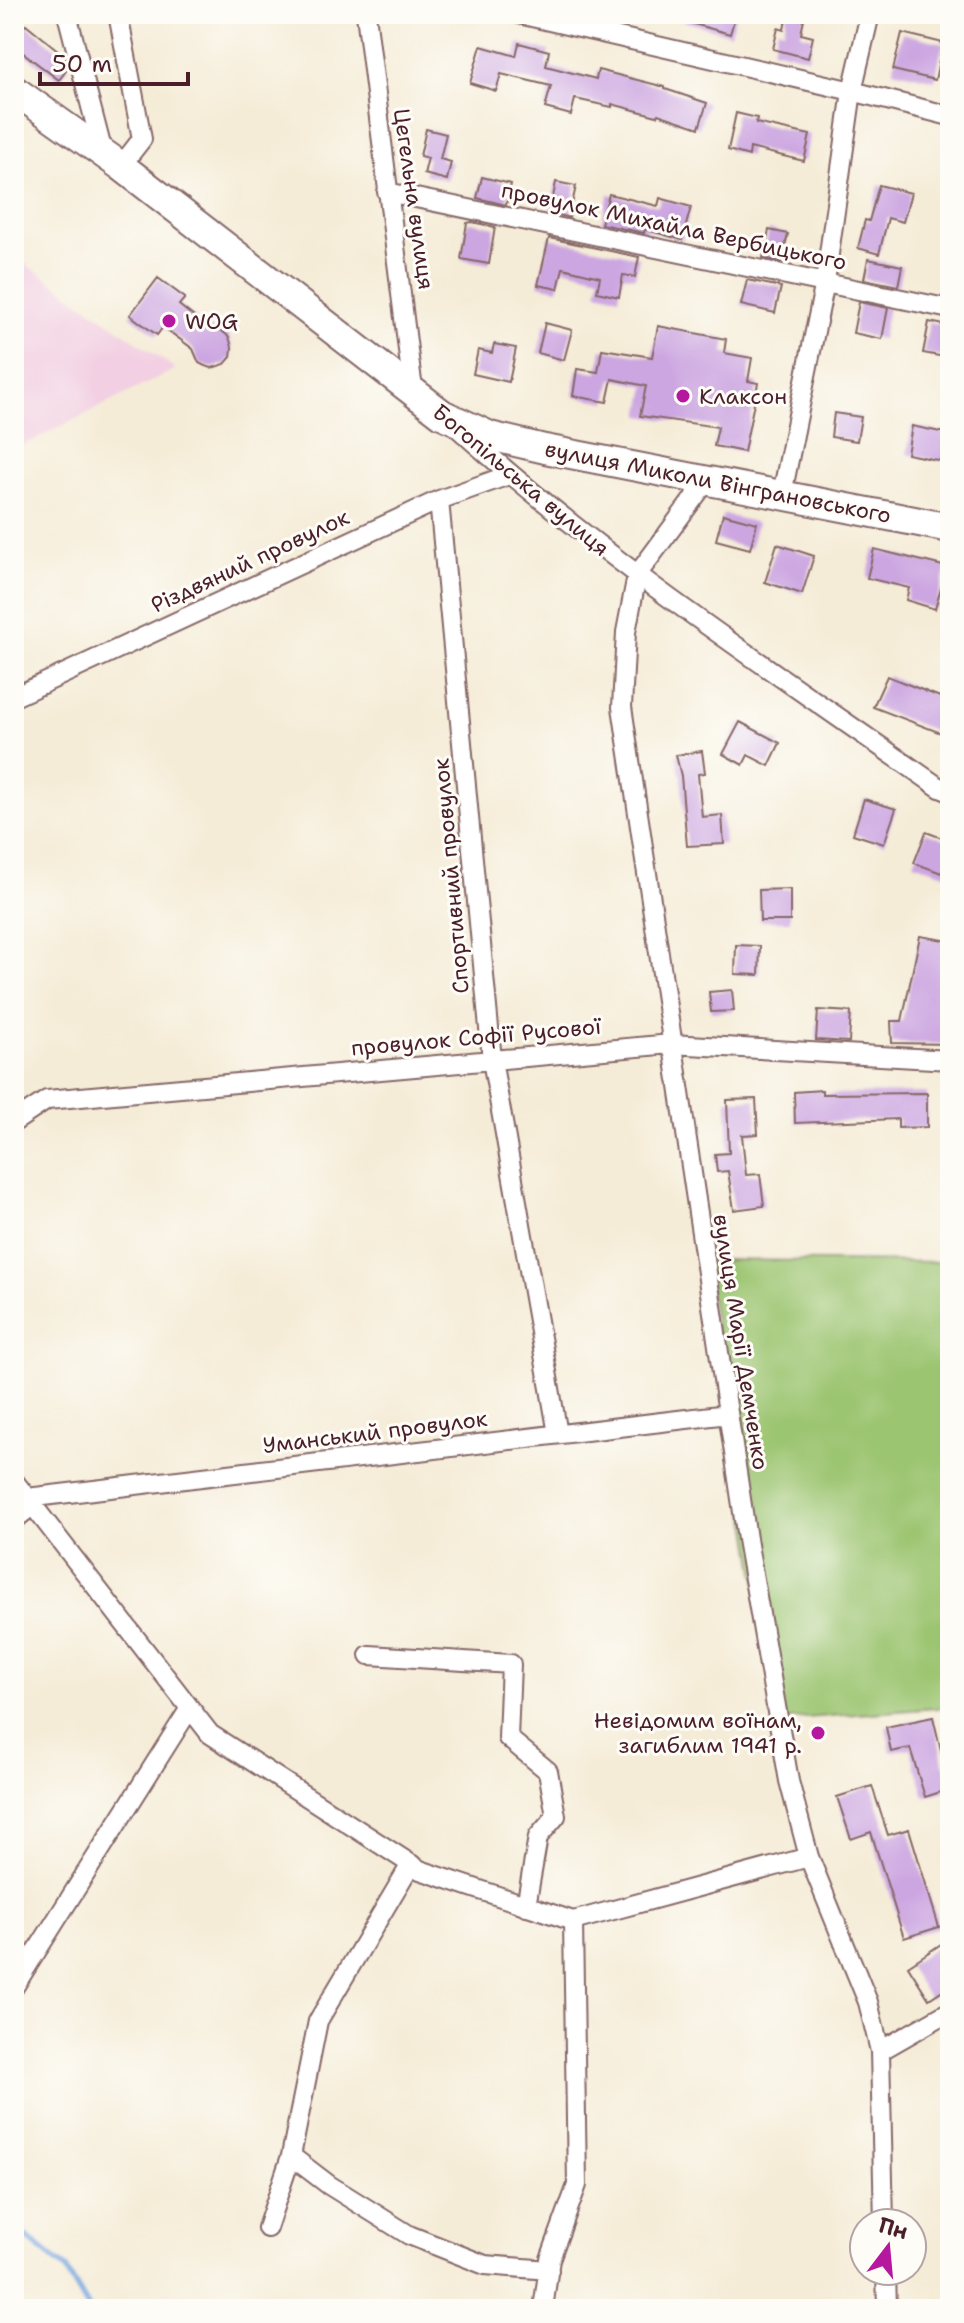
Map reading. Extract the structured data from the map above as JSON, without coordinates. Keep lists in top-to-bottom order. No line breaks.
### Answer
{"streets":{"main road":["Богопільська вулиця","вулиця Миколи Вінграновського"],"street":["Цегельна вулиця","провулок Михайла Вербицького","Різдвяний провулок","Спортивний провулок","провулок Софії Русової","вулиця Марії Демченко","Уманський провулок"]},"crossings":[["Цегельна вулиця","провулок Михайла Вербицького"],["Цегельна вулиця","Богопільська вулиця"],["Богопільська вулиця","вулиця Миколи Вінграновського"],["Богопільська вулиця","Різдвяний провулок"],["Богопільська вулиця","вулиця Марії Демченко"],["вулиця Миколи Вінграновського","вулиця Марії Демченко"],["Різдвяний провулок","Спортивний провулок"],["Спортивний провулок","провулок Софії Русової"],["Спортивний провулок","Уманський провулок"],["провулок Софії Русової","вулиця Марії Демченко"],["вулиця Марії Демченко","Уманський провулок"]],"places":["WOG","Клаксон","Невідомим воїнам, загиблим 1941 р."],"scale_bar":"50 m","north":"top"}
